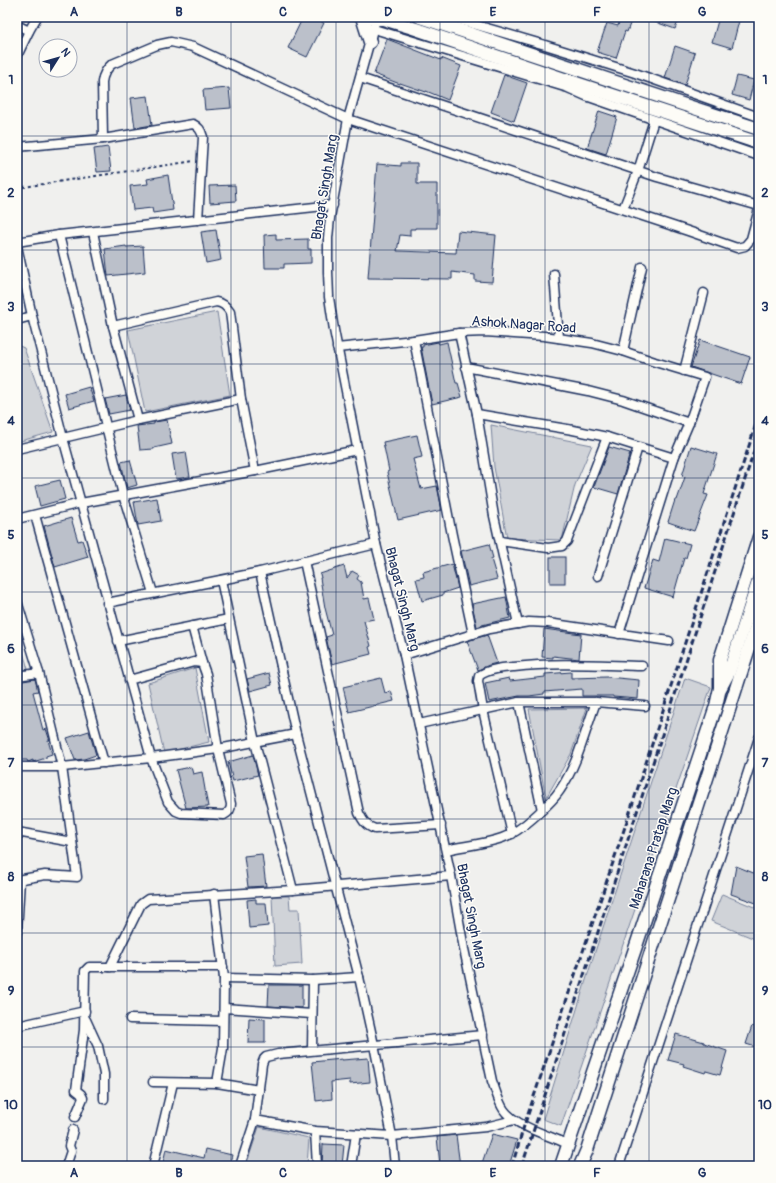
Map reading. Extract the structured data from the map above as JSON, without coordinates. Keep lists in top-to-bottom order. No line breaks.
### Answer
{"streets":{"main road":["Maharana Pratap Marg"],"street":["Bhagat Singh Marg","Ashok Nagar Road"]},"crossings":[["Bhagat Singh Marg","Ashok Nagar Road"],["Bhagat Singh Marg","Maharana Pratap Marg"]],"north":"top right","grid":{"columns":["A","B","C","D","E","F","G"],"rows":["1","2","3","4","5","6","7","8","9","10"]}}
